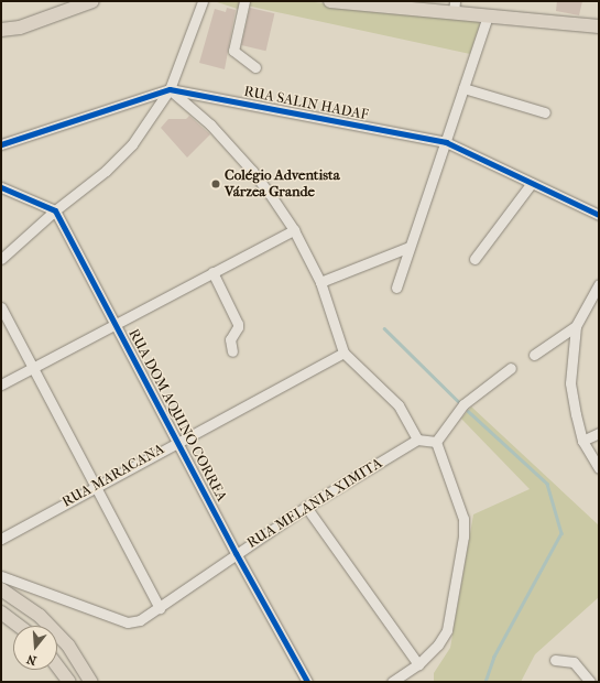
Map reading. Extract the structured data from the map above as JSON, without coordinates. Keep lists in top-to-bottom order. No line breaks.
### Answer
{"streets":{"street":["RUA SALIN HADAF","RUA DOM AQUINO CORREA","RUA MARACANA","RUA MELANIA XIMITA"]},"crossings":[["RUA DOM AQUINO CORREA","RUA MARACANA"],["RUA DOM AQUINO CORREA","RUA MELANIA XIMITA"]],"places":["Colégio Adventista Várzea Grande"],"north":"bottom"}
